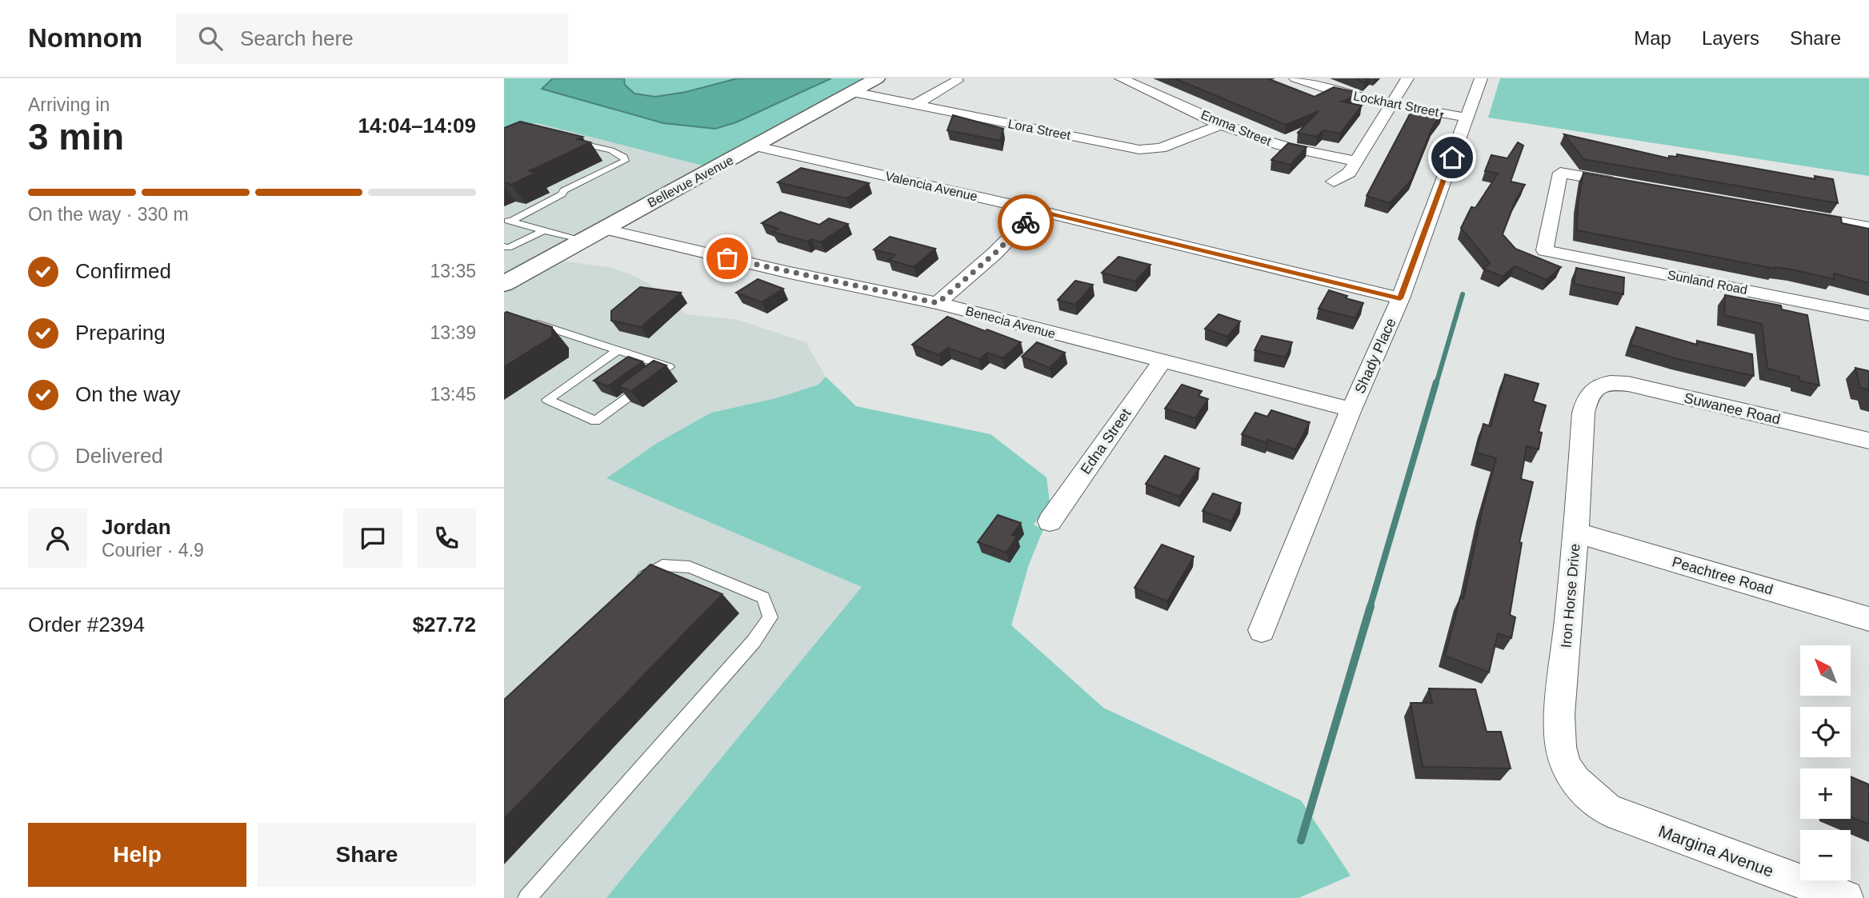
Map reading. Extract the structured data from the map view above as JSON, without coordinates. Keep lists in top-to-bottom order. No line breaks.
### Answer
{"streets":{"street":["Lockhart Street","Emma Street","Lora Street","Bellevue Avenue","Valencia Avenue","Sunland Road","Benecia Avenue","Shady Place","Suwanee Road","Edna Street","Peachtree Road","Iron Horse Drive","Margina Avenue"]},"crossings":[["Lockhart Street","Shady Place"],["Emma Street","Lora Street"],["Lora Street","Bellevue Avenue"],["Bellevue Avenue","Valencia Avenue"],["Bellevue Avenue","Benecia Avenue"],["Valencia Avenue","Shady Place"],["Benecia Avenue","Shady Place"],["Benecia Avenue","Edna Street"],["Suwanee Road","Iron Horse Drive"],["Peachtree Road","Iron Horse Drive"],["Iron Horse Drive","Margina Avenue"]],"north":"top left","page":{"header":"Nomnom","search":"Search here","nav":["Map","Layers","Share"],"heading":["3 min","Arriving in","14:04–14:09"],"panel":["Jordan","Courier · 4.9","Order #2394","$27.72"],"bar":"On the way · 330 m","list":[["Confirmed","13:35"],["Preparing","13:39"],["On the way","13:45"],"Delivered"],"map_buttons":["+","−"],"buttons":["Help","Share"]}}
